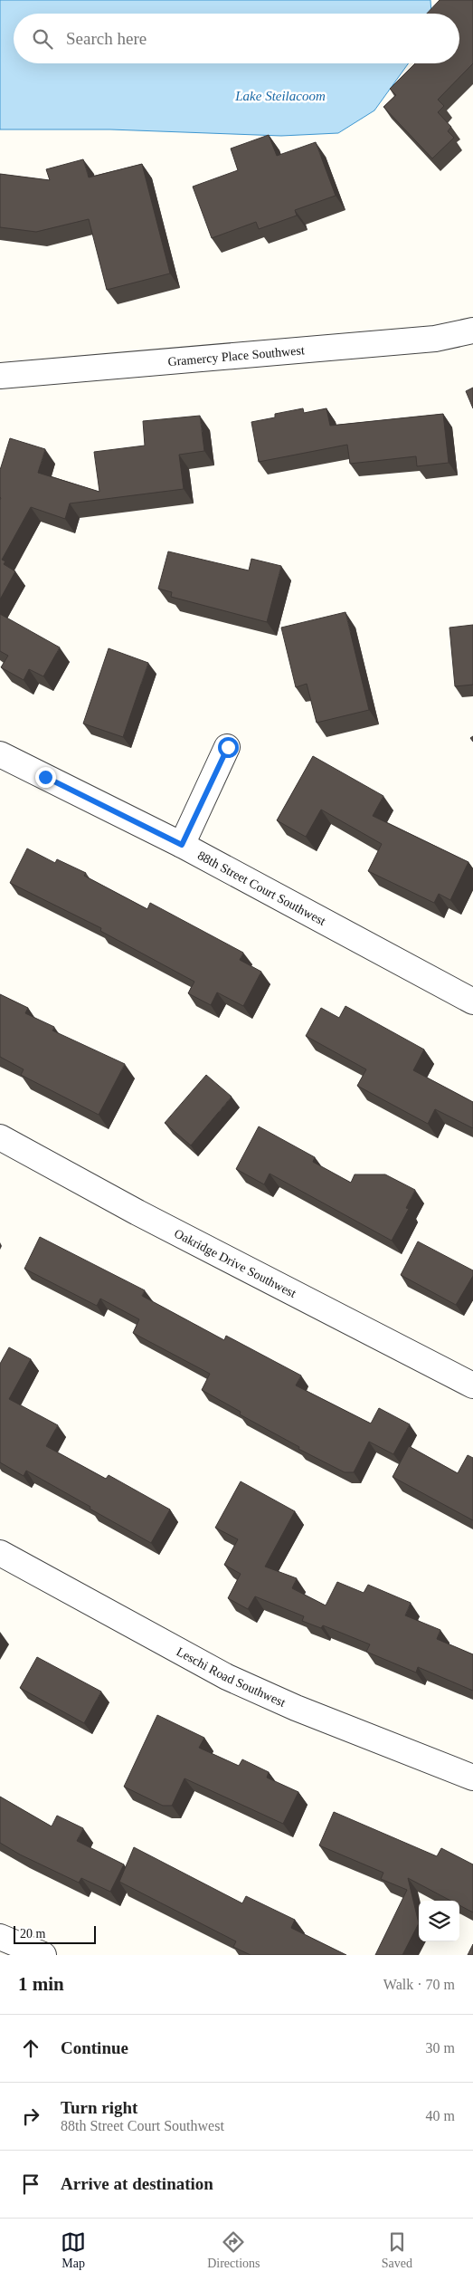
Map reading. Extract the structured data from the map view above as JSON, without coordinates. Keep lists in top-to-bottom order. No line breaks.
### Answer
{"streets":{"street":["Gramercy Place Southwest","88th Street Court Southwest","Oakridge Drive Southwest","Leschi Road Southwest"]},"water":["Lake Steilacoom"],"scale_bar":"20 m","page":{"search":"Search here","scale":"20 m","heading":["1 min","Walk · 70 m"],"list":[["Continue","30 m"],["Turn right","88th Street Court Southwest","40 m"],"Arrive at destination"],"nav":["Map","Directions","Saved"]}}
